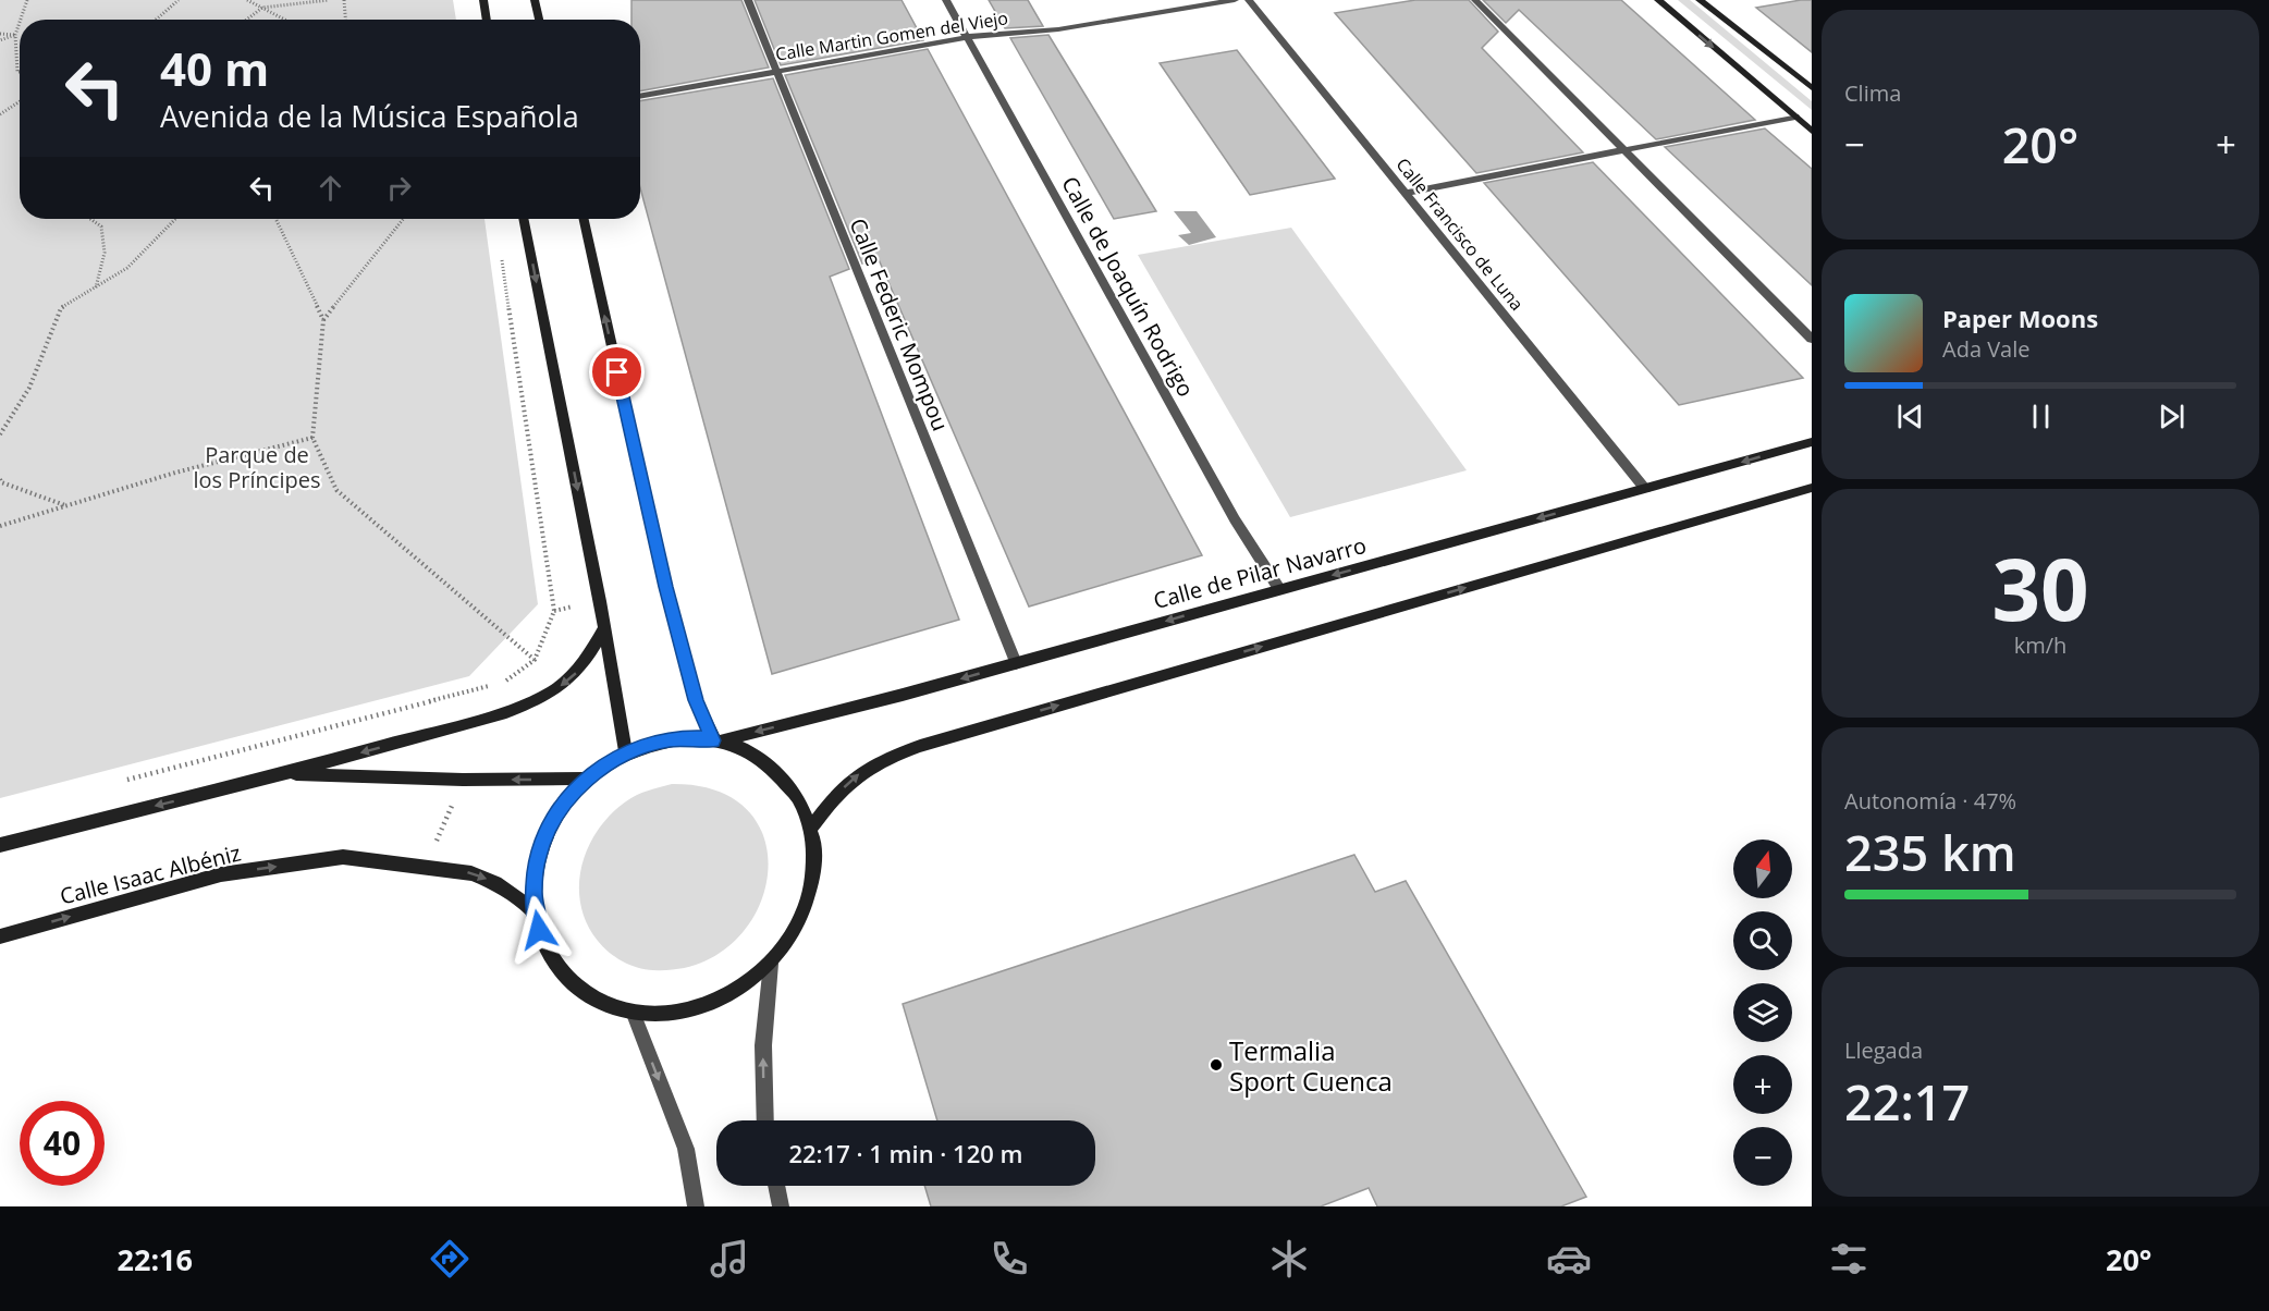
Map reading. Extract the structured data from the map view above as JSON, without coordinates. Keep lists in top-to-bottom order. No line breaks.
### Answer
{"streets":{"street":["Calle Martin Gomen del Viejo","Calle Francisco de Luna","Calle de Joaquín Rodrigo","Calle Federic Mompou","Calle de Pilar Navarro","Calle Isaac Albéniz"]},"crossings":[["Calle Martin Gomen del Viejo","Calle de Joaquín Rodrigo"],["Calle Martin Gomen del Viejo","Calle Federic Mompou"],["Calle Francisco de Luna","Calle de Pilar Navarro"],["Calle de Joaquín Rodrigo","Calle de Pilar Navarro"],["Calle Federic Mompou","Calle de Pilar Navarro"]],"parks":["Parque de los Príncipes"],"places":["Termalia Sport Cuenca"],"north":"top","page":{"tile":["Clima",["30","km/h"],["Autonomía · 47%","235 km"],["Llegada","22:17"]],"turn":["40 m","Avenida de la Música Española"],"heat":["−","20°","+"],"song":["Paper Moons","Ada Vale"],"map_buttons":["+","−"],"limit":"40","trip":"22:17 · 1 min · 120 m","tabs":["22:16","20°"]}}
